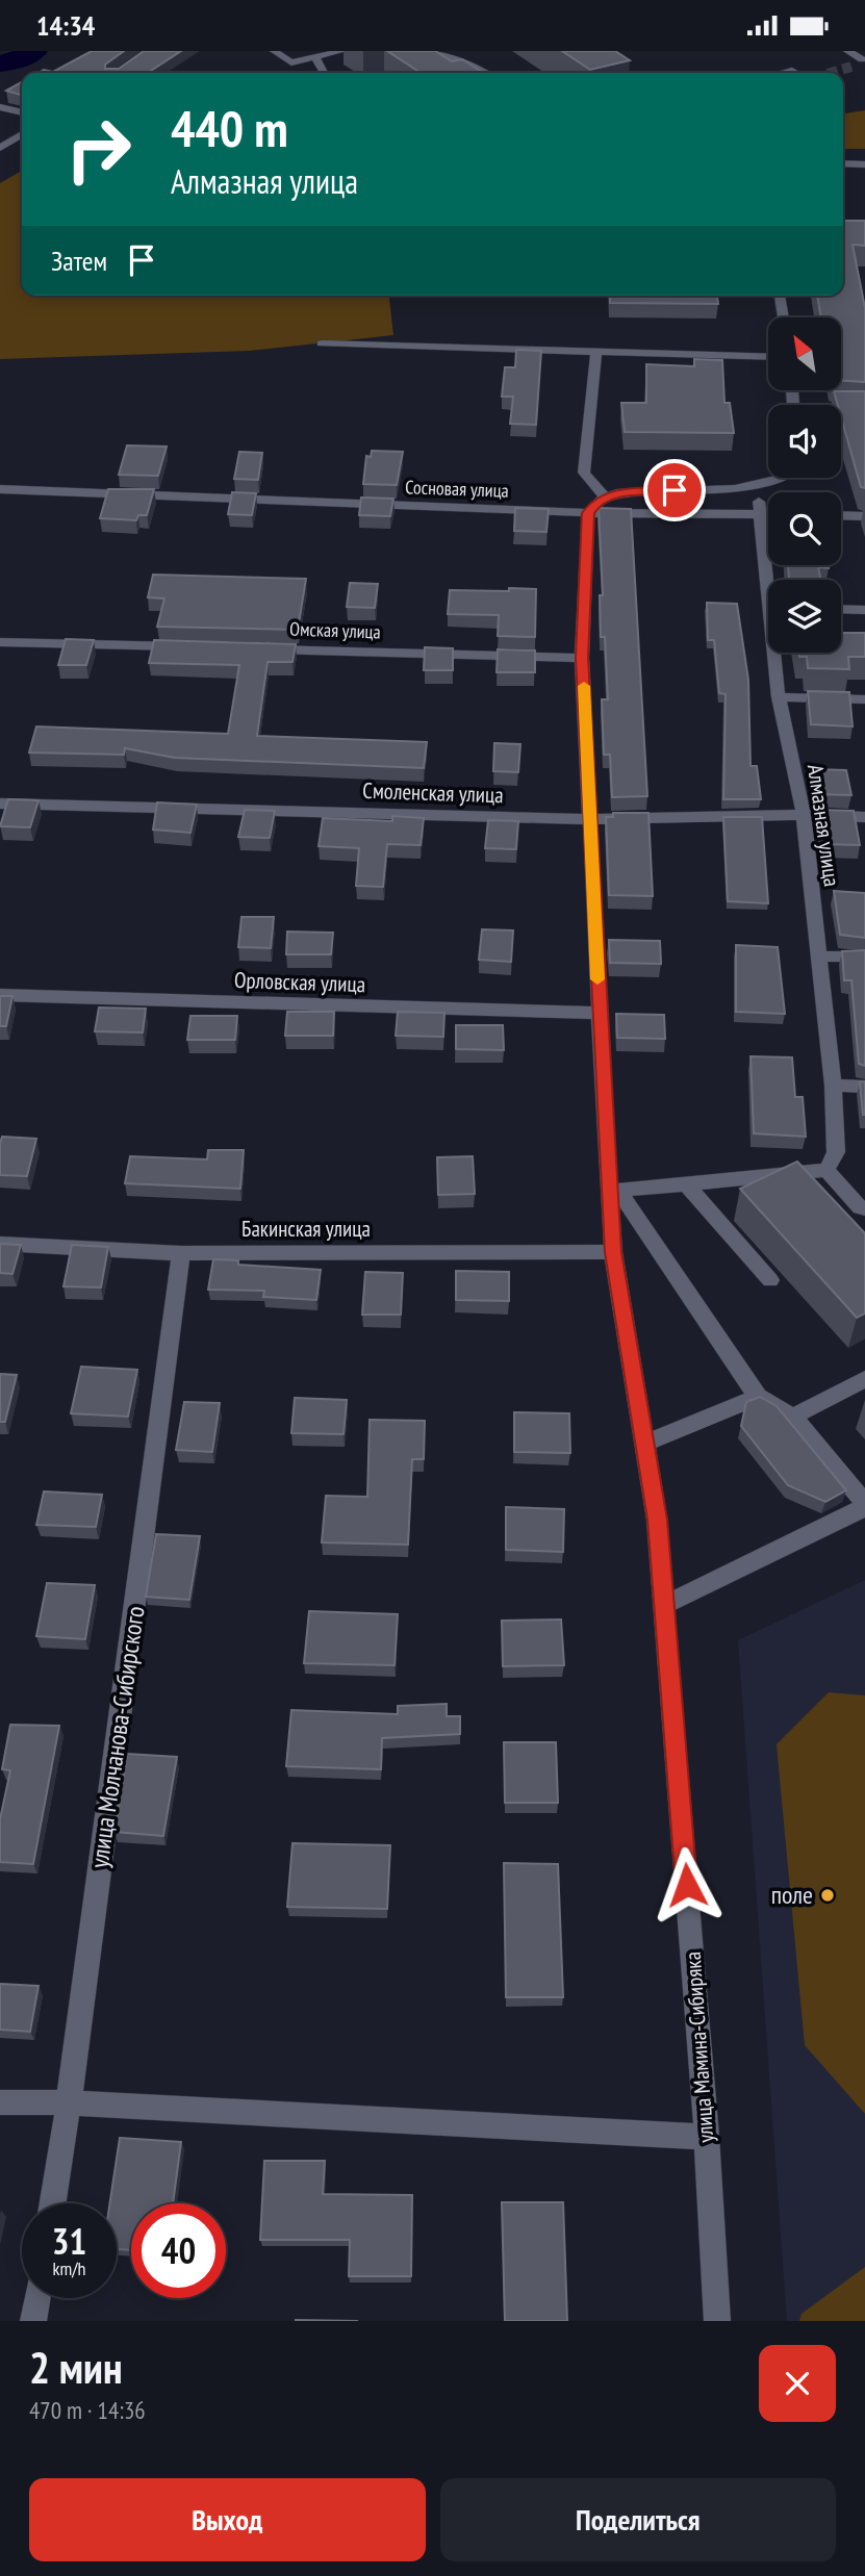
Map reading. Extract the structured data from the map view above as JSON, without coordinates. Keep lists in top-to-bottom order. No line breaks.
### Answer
{"streets":{"street":["Сосновая улица","Омская улица","Смоленская улица","Алмазная улица","Орловская улица","Бакинская улица","улица Молчанова-Сибирского","улица Мамина-Сибиряка"]},"crossings":[["Сосновая улица","Алмазная улица"],["Сосновая улица","улица Мамина-Сибиряка"],["Омская улица","улица Мамина-Сибиряка"],["Смоленская улица","Алмазная улица"],["Смоленская улица","улица Мамина-Сибиряка"],["Орловская улица","улица Мамина-Сибиряка"],["Бакинская улица","улица Молчанова-Сибирского"],["Бакинская улица","улица Мамина-Сибиряка"]],"places":["поле"],"north":"top left","page":{"status":"14:34","turn":["440 m","Алмазная улица"],"then":"Затем","speed":"31 km/h","limit":"40","heading":["2 мин","470 m · 14:36"],"buttons":["Выход","Поделиться"]}}
